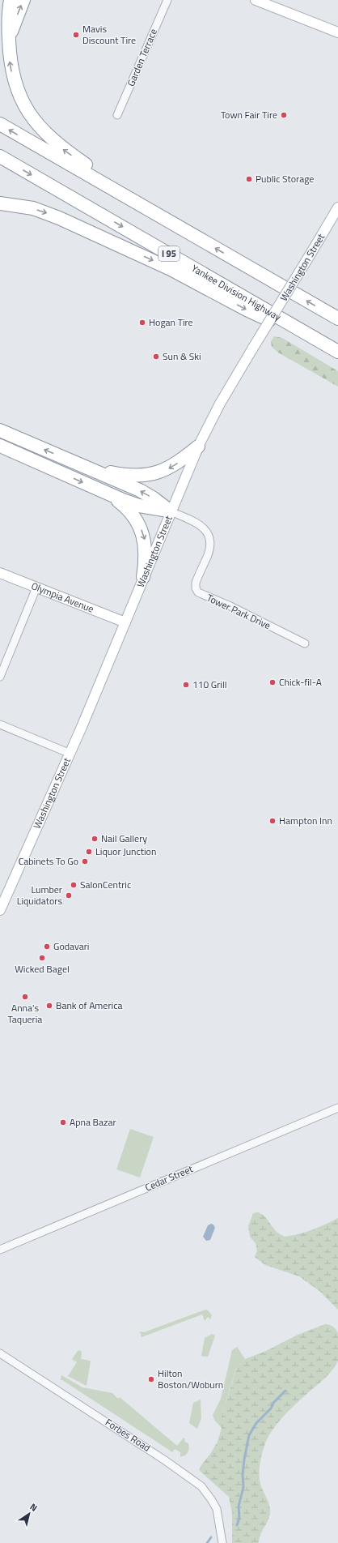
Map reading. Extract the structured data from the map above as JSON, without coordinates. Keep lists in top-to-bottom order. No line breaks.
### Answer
{"streets":{"highway":["I 95","Yankee Division Highway"],"main road":["Washington Street","Olympia Avenue"],"street":["Garden Terrace","Tower Park Drive","Cedar Street","Forbes Road"]},"crossings":[["Washington Street","Olympia Avenue"],["Washington Street","Tower Park Drive"]],"places":["Mavis Discount Tire","Town Fair Tire","Public Storage","Hogan Tire","Sun & Ski","Chick-fil-A","110 Grill","Hampton Inn","Nail Gallery","Liquor Junction","Cabinets To Go","SalonCentric","Lumber Liquidators","Godavari","Wicked Bagel","Anna's Taqueria","Bank of America","Apna Bazar","Hilton Boston/Woburn"],"north":"top right"}
